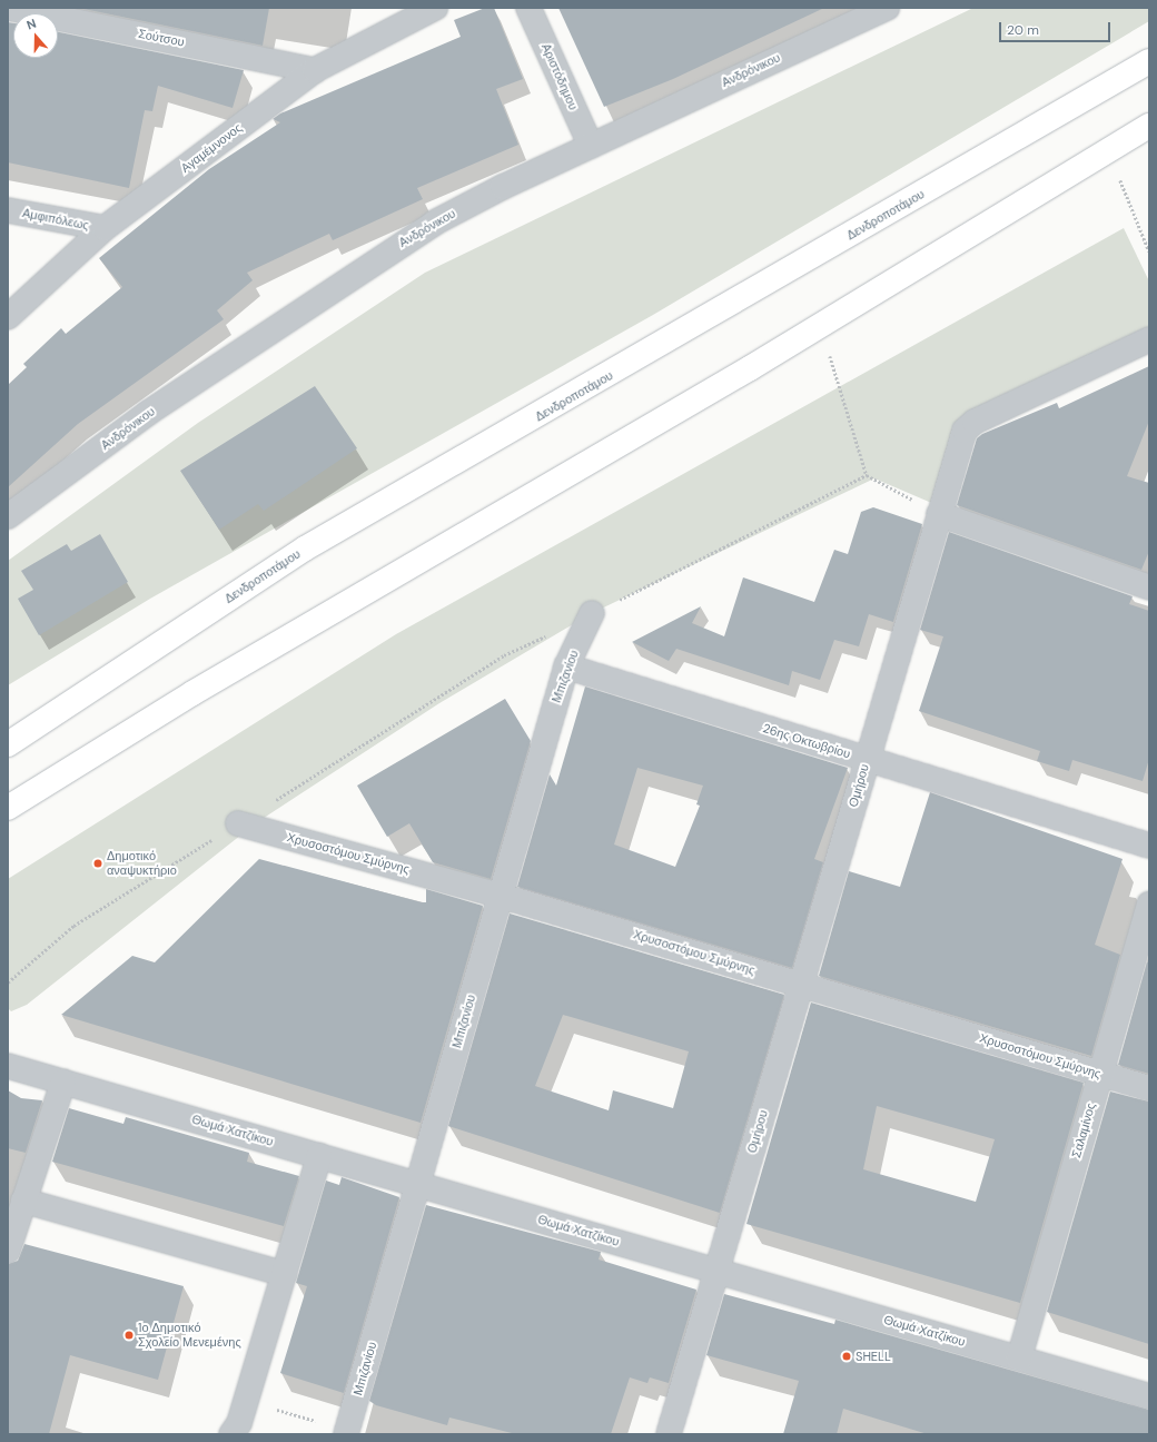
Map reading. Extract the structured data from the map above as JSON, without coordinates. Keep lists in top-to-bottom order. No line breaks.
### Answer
{"streets":{"main road":["Δενδροποτάμου"],"street":["Σούτσου","Ανδρόνικου","Αριστόδημου","Αγαμέμνονος","Αμφιπόλεως","Μπιζανίου","26ης Οκτωβρίου","Ομήρου","Χρυσοστόμου Σμύρνης","Θωμά Χατζίκου","Σαλαμίνος"]},"crossings":[["Σούτσου","Αγαμέμνονος"],["Ανδρόνικου","Αριστόδημου"],["Αγαμέμνονος","Αμφιπόλεως"],["Μπιζανίου","26ης Οκτωβρίου"],["Μπιζανίου","Χρυσοστόμου Σμύρνης"],["Μπιζανίου","Θωμά Χατζίκου"],["26ης Οκτωβρίου","Ομήρου"],["Ομήρου","Χρυσοστόμου Σμύρνης"],["Ομήρου","Θωμά Χατζίκου"],["Χρυσοστόμου Σμύρνης","Σαλαμίνος"],["Θωμά Χατζίκου","Σαλαμίνος"]],"places":["Δημοτικό αναψυκτήριο","1ο Δημοτικό Σχολείο Μενεμένης","SHELL"],"scale_bar":"20 m","north":"top"}
